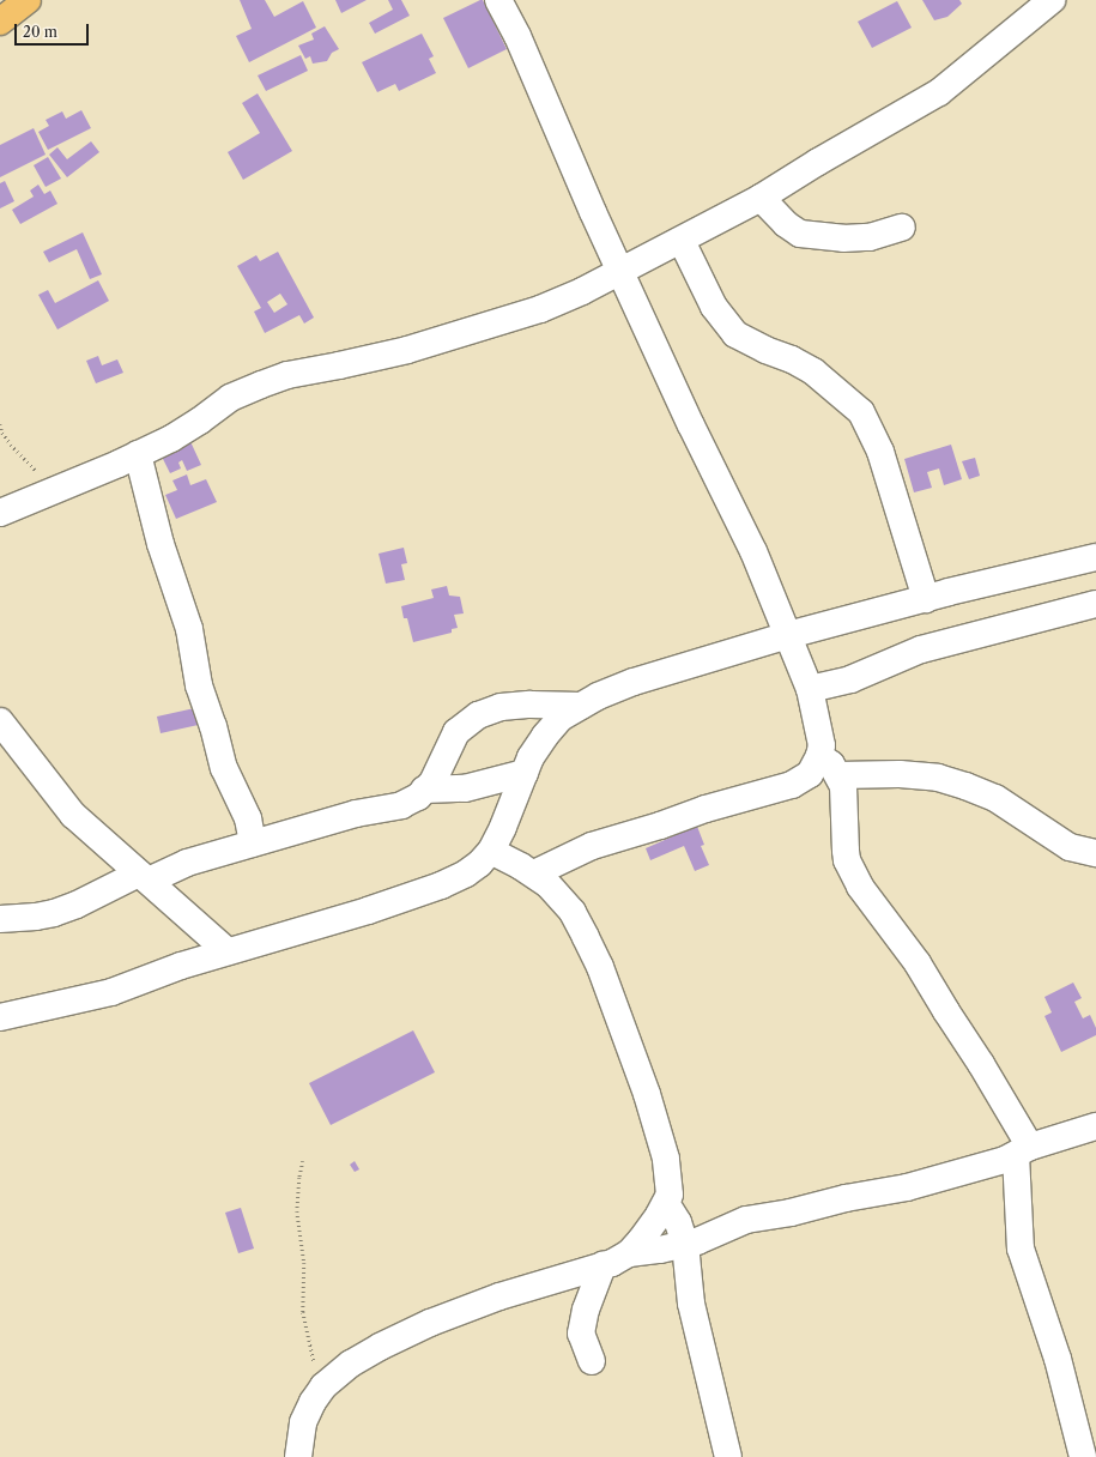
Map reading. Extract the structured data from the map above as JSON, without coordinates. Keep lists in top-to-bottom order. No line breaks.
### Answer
{"scale_bar":"20 m"}
